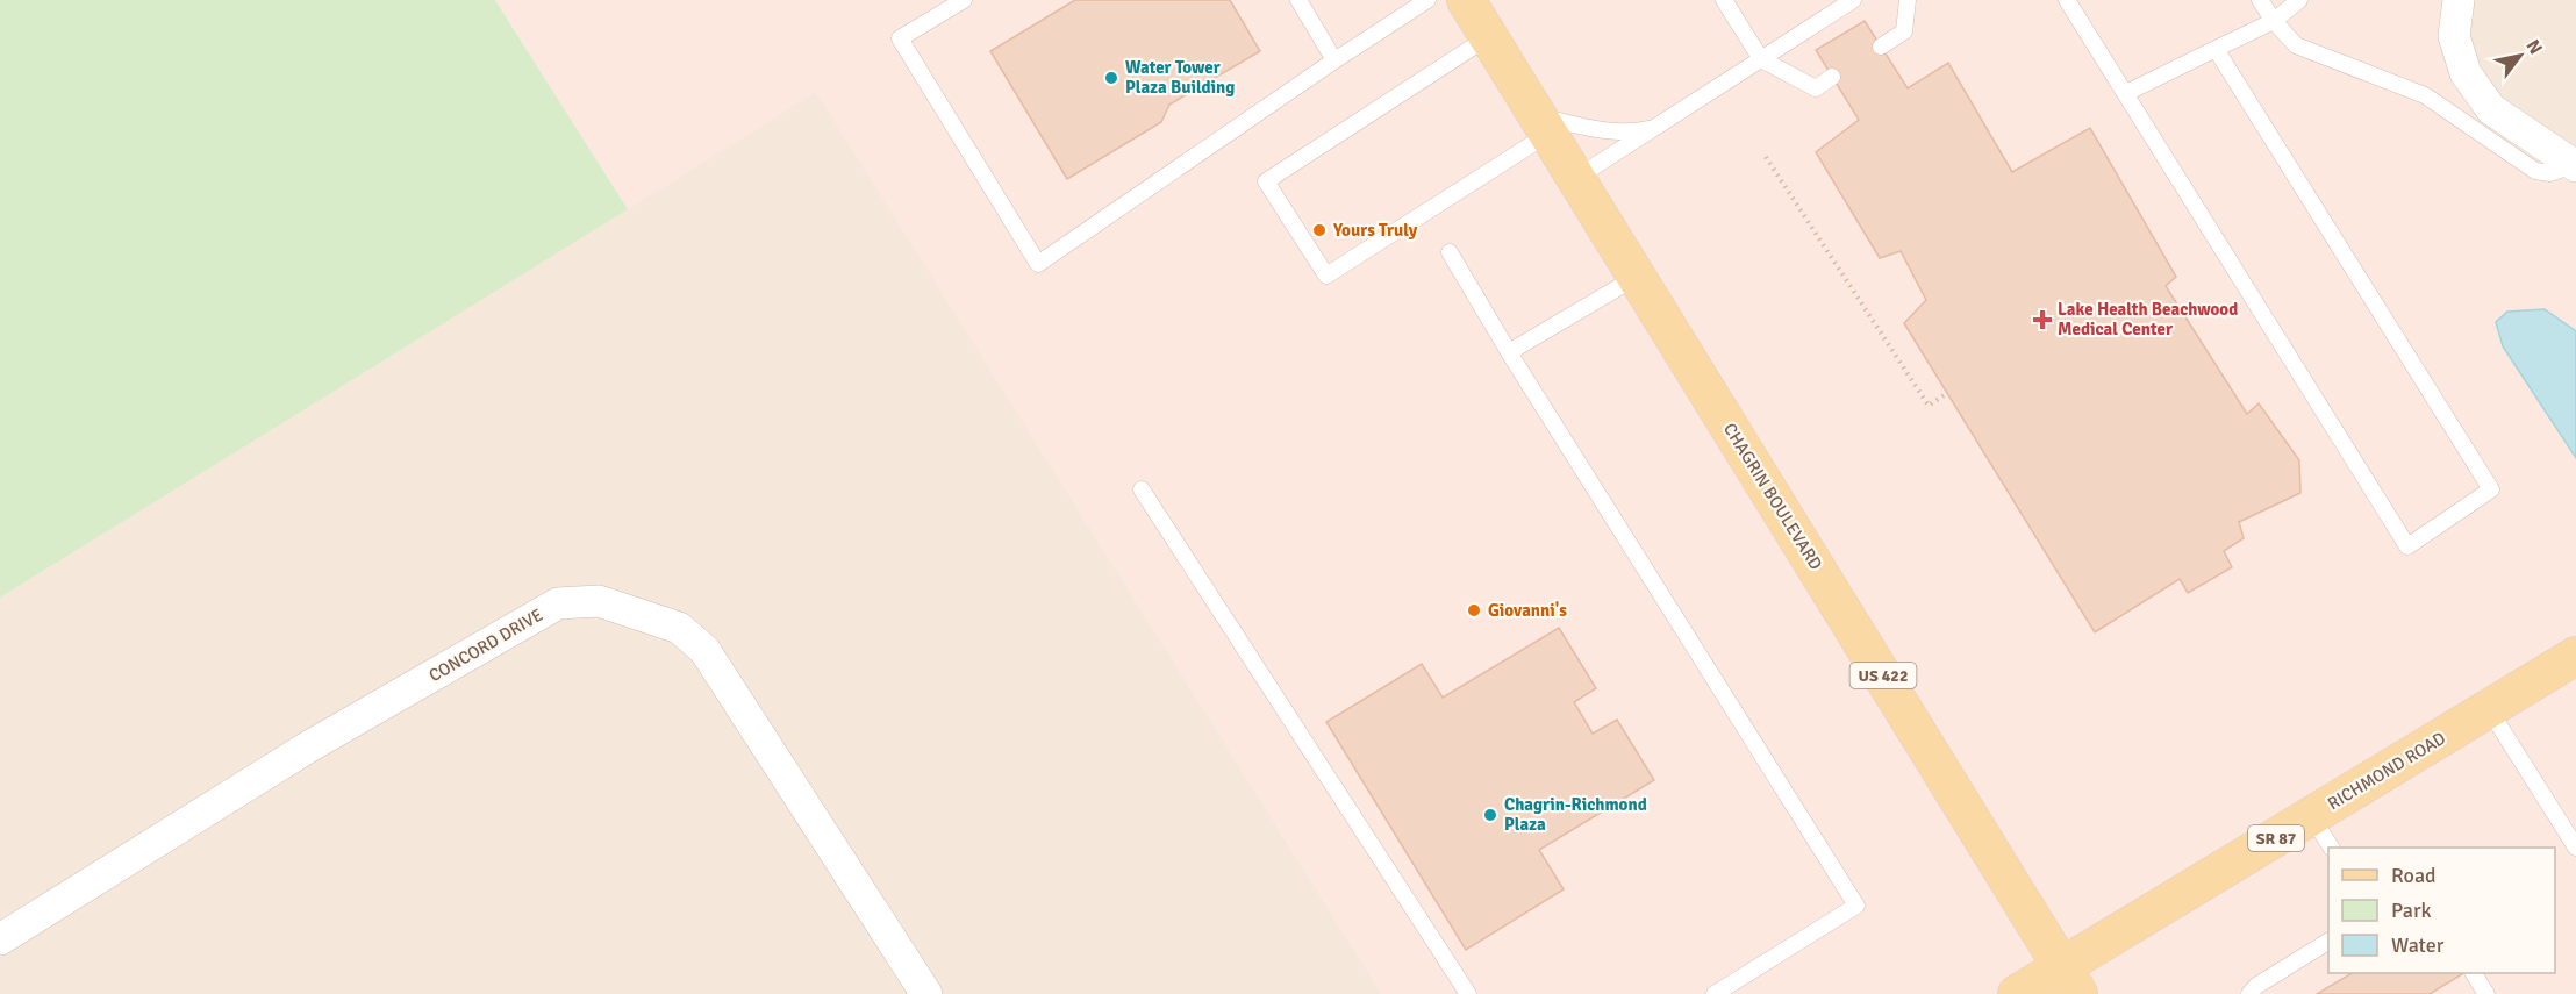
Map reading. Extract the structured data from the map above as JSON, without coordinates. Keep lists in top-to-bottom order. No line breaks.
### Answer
{"streets":{"main road":["CHAGRIN BOULEVARD","US 422","RICHMOND ROAD","SR 87"],"street":["CONCORD DRIVE"]},"crossings":[["CHAGRIN BOULEVARD","RICHMOND ROAD"]],"places":{"other":["Water Tower Plaza Building","Yours Truly","Giovanni's","Chagrin-Richmond Plaza"],"health":["Lake Health Beachwood Medical Center"]},"legend":["Road","Park","Water"],"north":"top right"}
